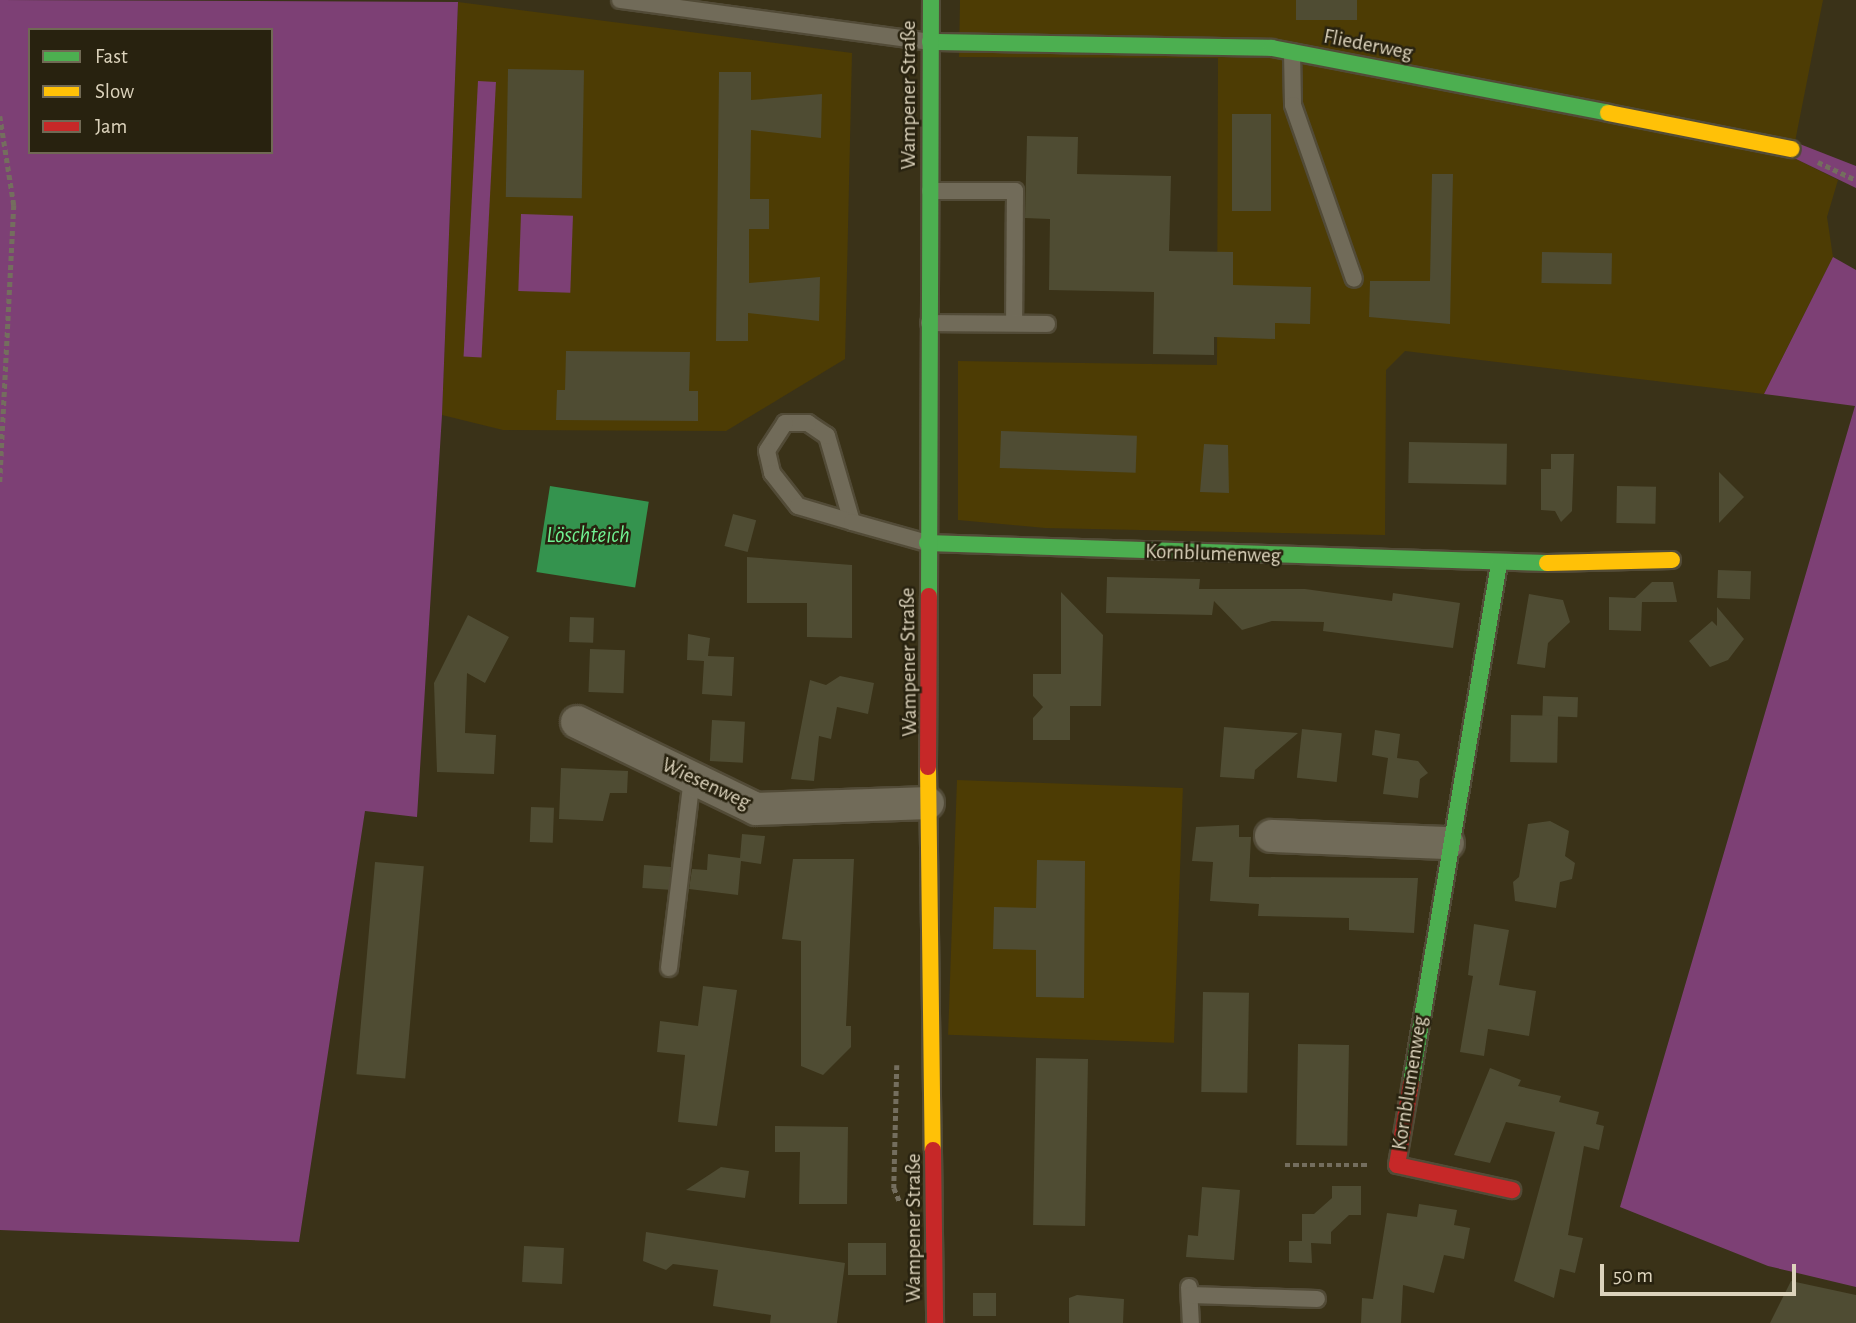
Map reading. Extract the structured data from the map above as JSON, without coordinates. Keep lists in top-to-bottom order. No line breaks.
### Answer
{"streets":{"street":["Fliederweg","Wampener Straße","Kornblumenweg","Wiesenweg"]},"crossings":[["Fliederweg","Wampener Straße"],["Wampener Straße","Kornblumenweg"],["Wampener Straße","Wiesenweg"]],"water":["Löschteich"],"legend":["Fast","Slow","Jam"],"scale_bar":"50 m"}
